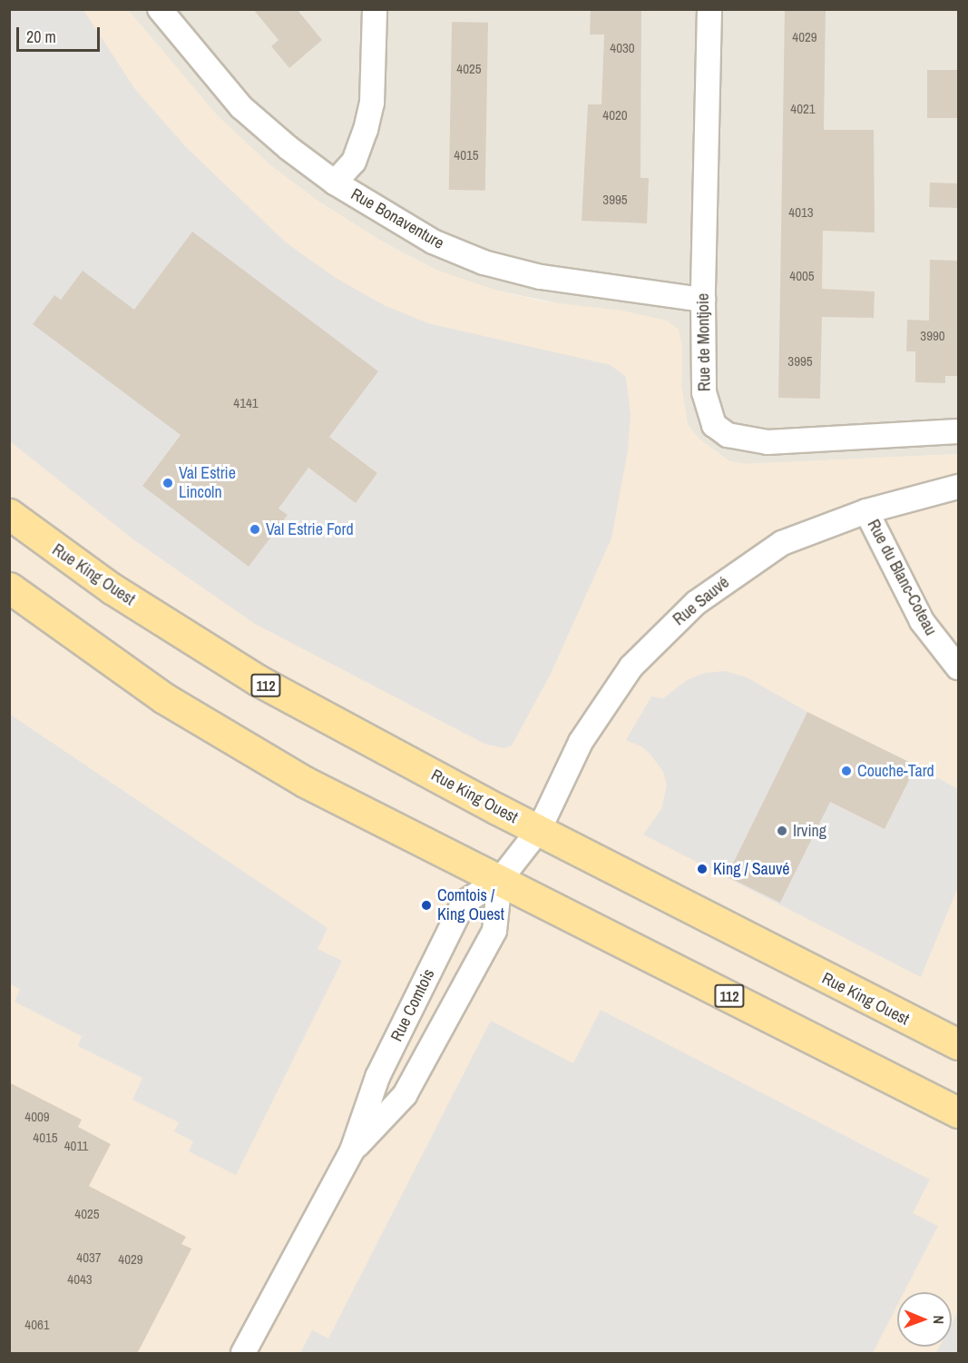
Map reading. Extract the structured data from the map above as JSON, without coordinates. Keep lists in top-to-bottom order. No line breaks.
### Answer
{"streets":{"main road":["Rue King Ouest","112"],"street":["Rue Bonaventure","Rue de Montjoie","Rue du Blanc-Coteau","Rue Sauvé","Rue Comtois"]},"crossings":[["Rue Bonaventure","Rue de Montjoie"],["Rue King Ouest","Rue Sauvé"],["Rue King Ouest","Rue Comtois"],["Rue du Blanc-Coteau","Rue Sauvé"],["Rue Sauvé","Rue Comtois"],["112","Rue Comtois"]],"places":["Val Estrie Lincoln","Val Estrie Ford","Couche-Tard","Irving","King / Sauvé","Comtois / King Ouest"],"house_numbers":["4029","4030","4025","4021","4020","4015","3995","4013","4005","3990","3995","4141","4009","4015","4011","4025","4037","4029","4043","4061"],"scale_bar":"20 m","north":"right"}
